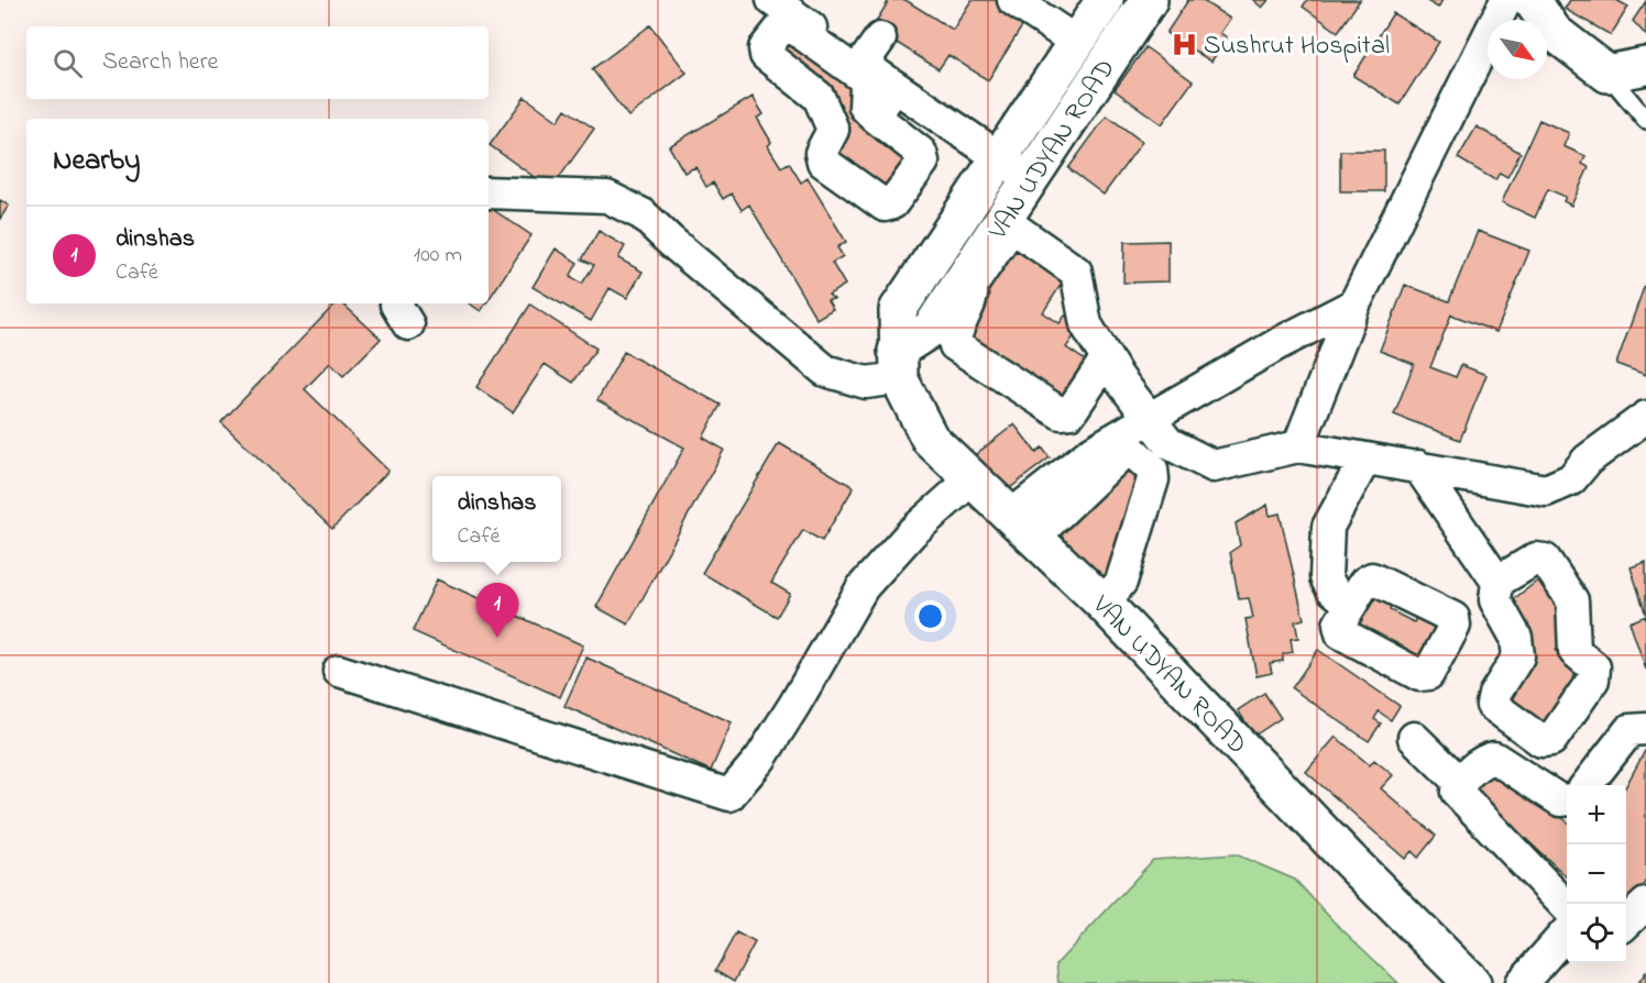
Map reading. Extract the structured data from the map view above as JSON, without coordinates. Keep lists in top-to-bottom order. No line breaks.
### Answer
{"streets":{"street":["VAN UDYAN ROAD"]},"places":{"hospital":["Sushrut Hospital"]},"north":"bottom right","page":{"search":"Search here","heading":"Nearby","list":[{"mark":"1","name":"dinshas","note":"Café","value":"100 m"}],"popup":["dinshas","Café"],"pins":"1","map_buttons":["+","−"]}}
